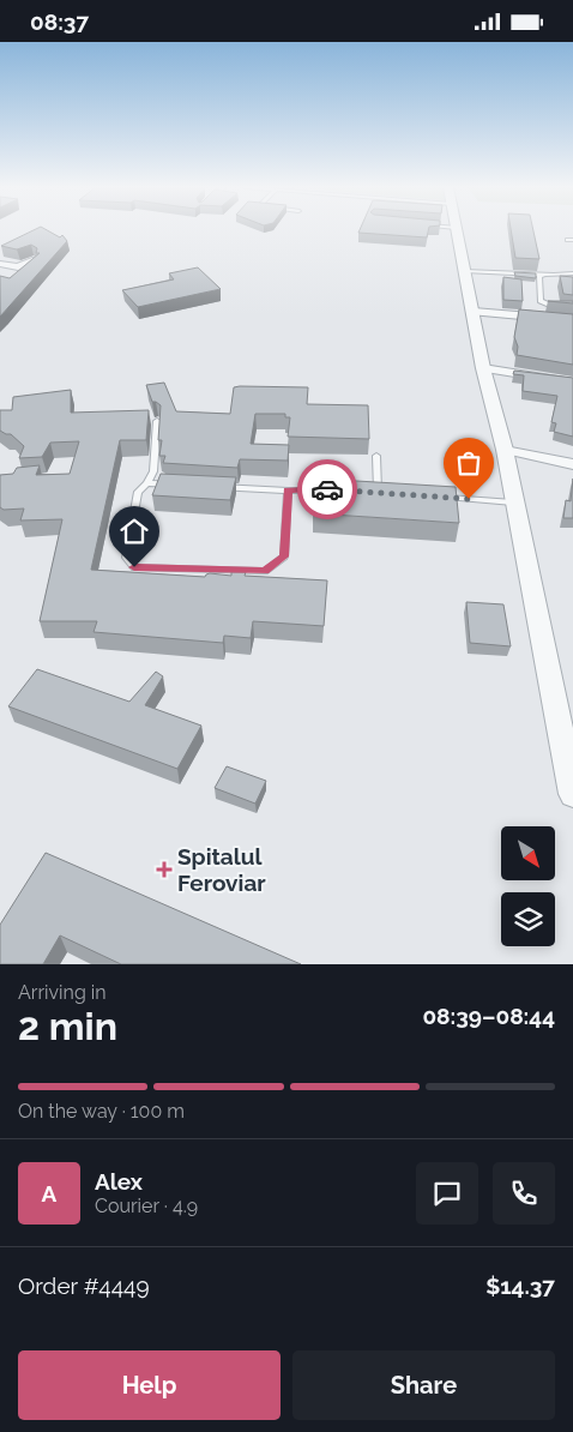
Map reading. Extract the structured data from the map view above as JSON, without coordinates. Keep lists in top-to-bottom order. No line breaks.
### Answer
{"places":{"health":["Spitalul Feroviar"]},"north":"bottom right","page":{"status":"08:37","heading":["2 min","Arriving in","08:39–08:44"],"panel":["Alex","Courier · 4.9","Order #4449","$14.37"],"bar":"On the way · 100 m","round":"A","buttons":["Help","Share"]}}
